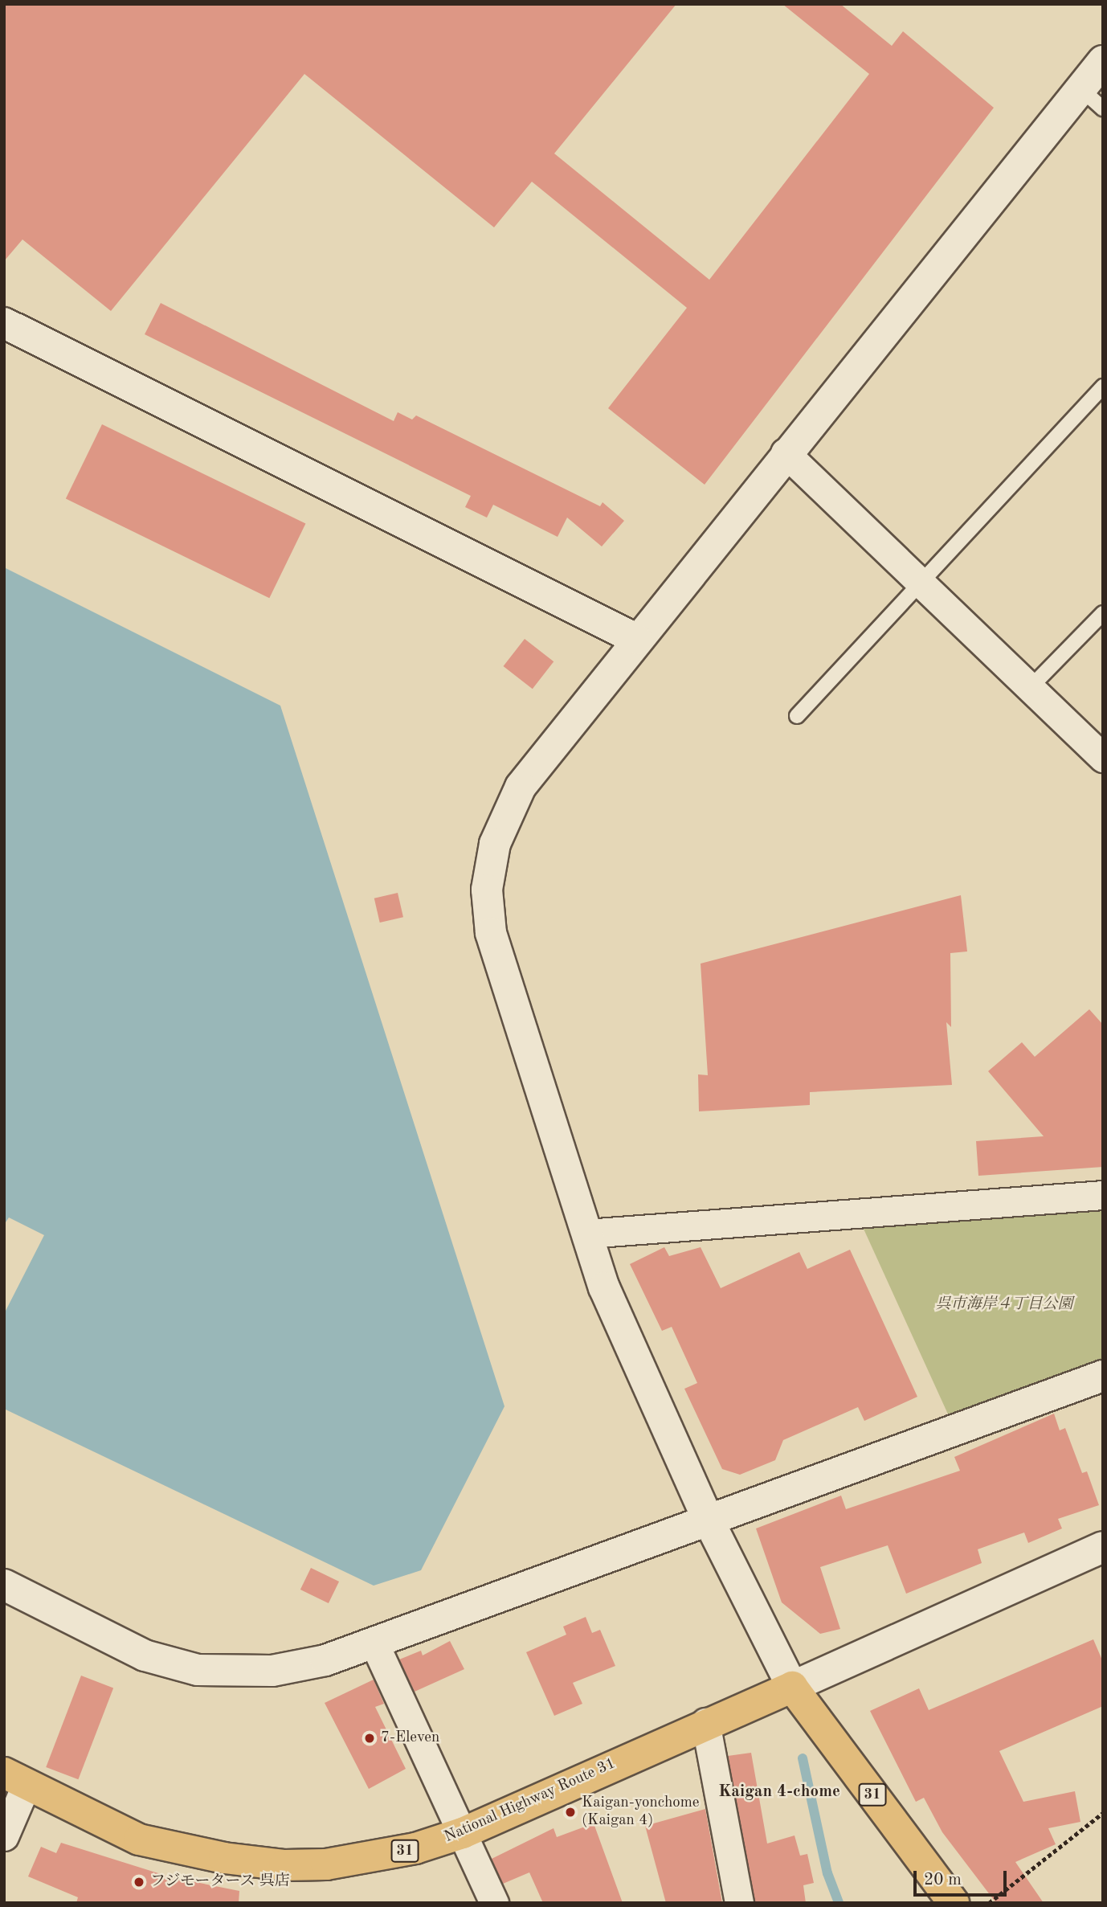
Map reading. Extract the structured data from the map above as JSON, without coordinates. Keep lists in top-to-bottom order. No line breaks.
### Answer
{"streets":{"highway":["31","National Highway Route 31"]},"crossings":[["31","National Highway Route 31"]],"districts":["Kaigan 4-chome"],"parks":["呉市海岸４丁目公園"],"places":["7-Eleven","Kaigan-yonchome (Kaigan 4)","フジモータース 呉店"],"scale_bar":"20 m"}
